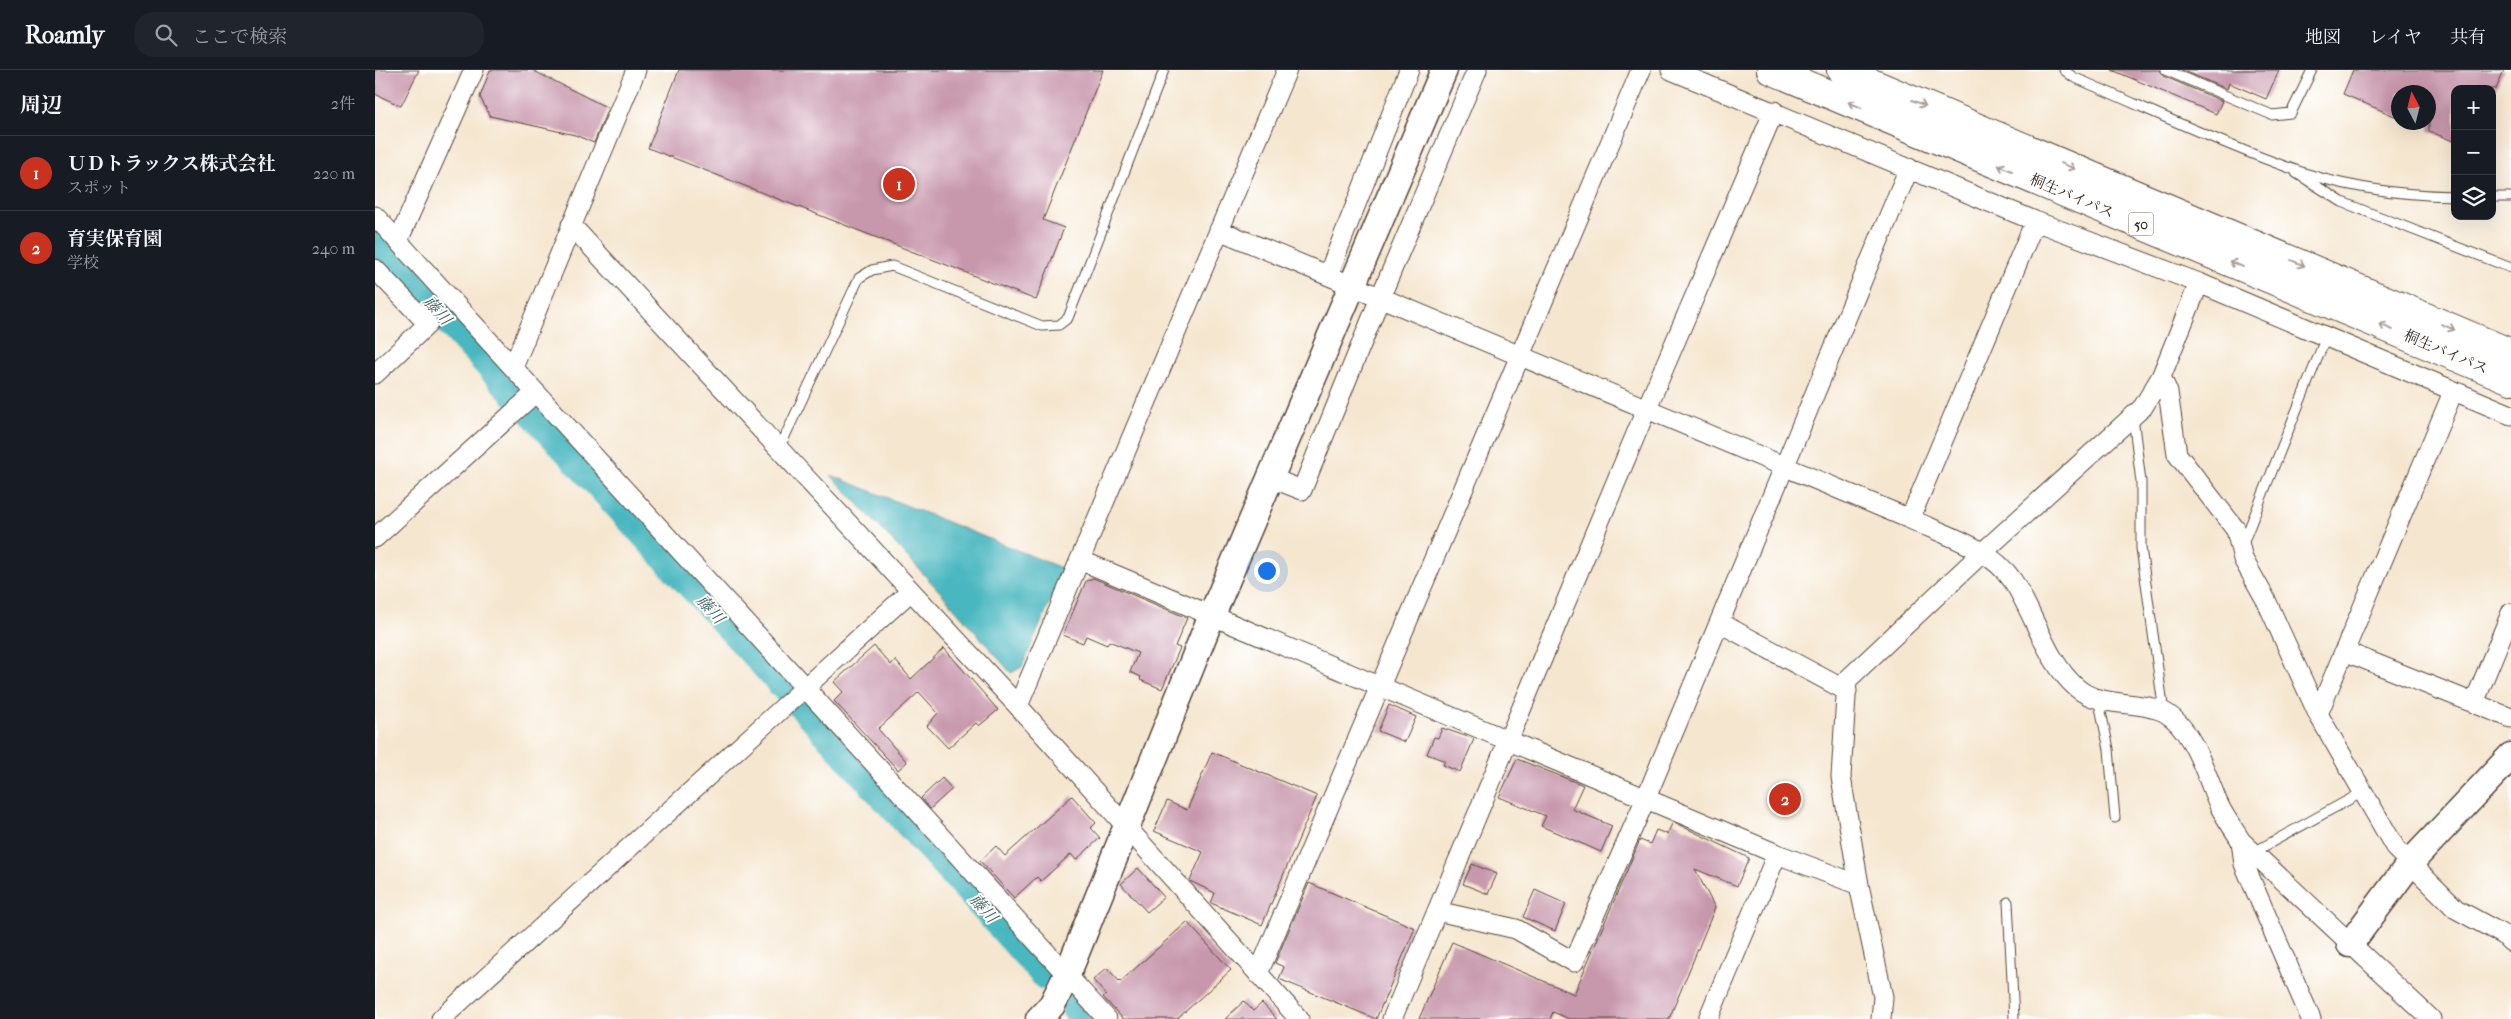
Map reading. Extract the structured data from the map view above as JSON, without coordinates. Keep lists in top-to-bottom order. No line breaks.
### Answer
{"streets":{"highway":["桐生バイパス","50"]},"water":["藤川"],"north":"top","page":{"header":"Roamly","search":"ここで検索","nav":["地図","レイヤ","共有"],"heading":["周辺","2件"],"map_buttons":["+","−"],"list":[{"mark":"1","name":"ＵＤトラックス株式会社","note":"スポット","value":"220 m"},{"mark":"2","name":"育実保育園","note":"学校","value":"240 m"}],"pins":["1","2"]}}
